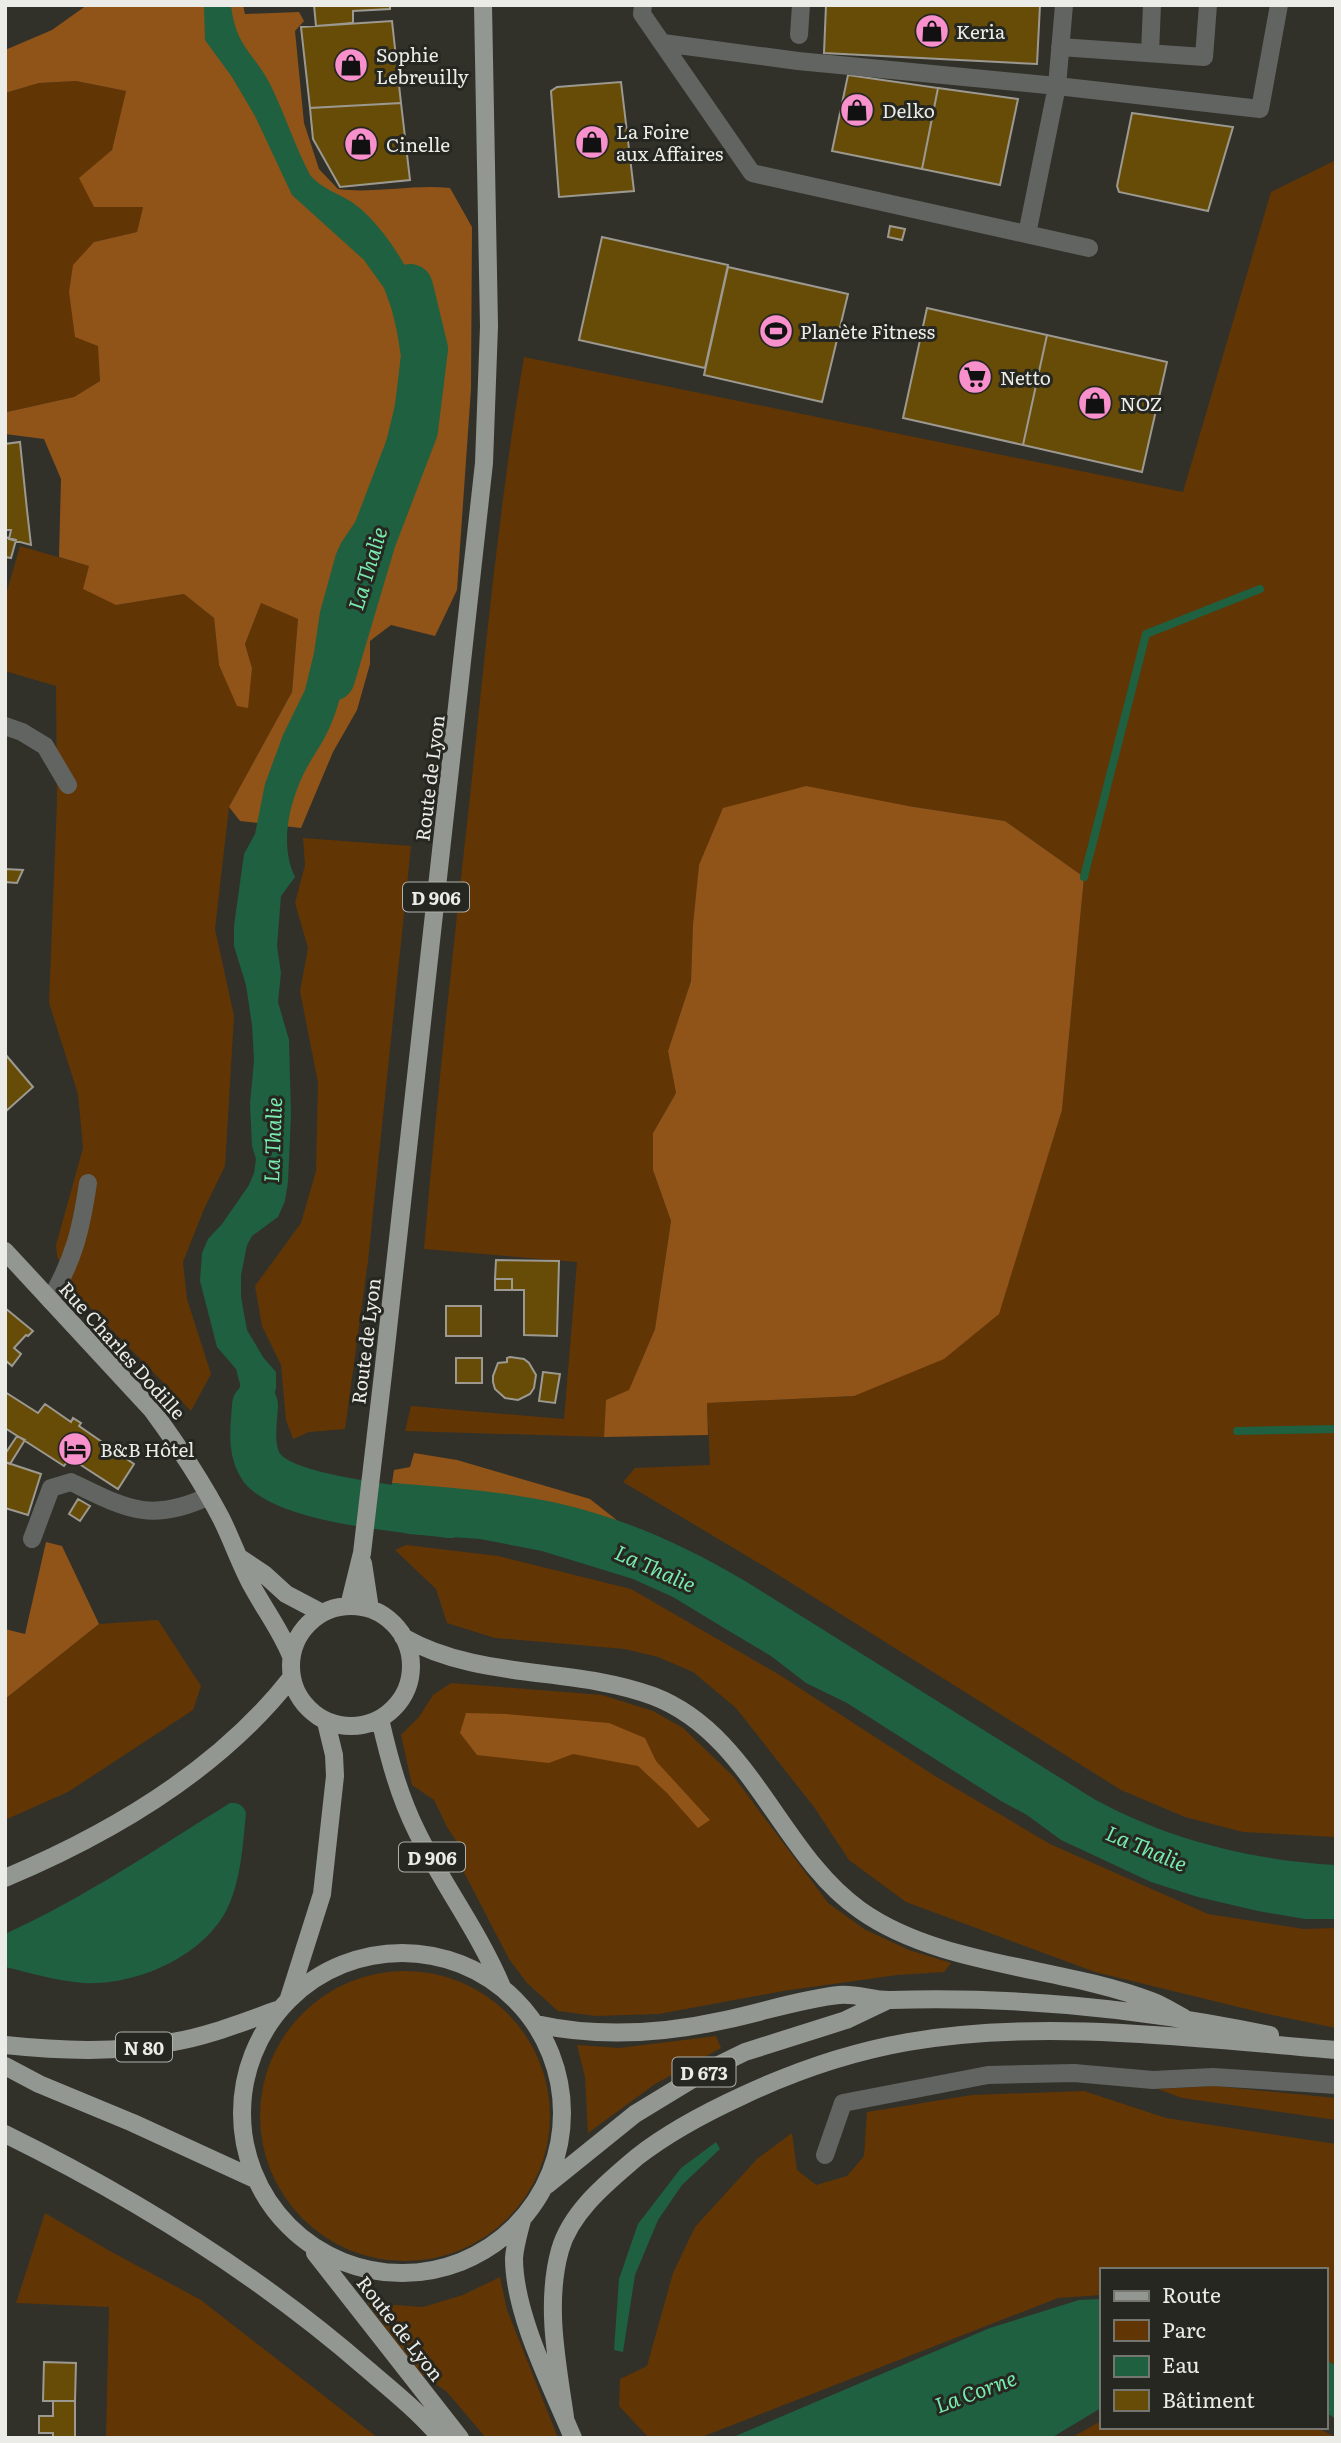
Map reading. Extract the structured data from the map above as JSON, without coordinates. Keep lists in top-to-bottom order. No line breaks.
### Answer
{"streets":{"main road":["Route de Lyon","D 906","Rue Charles Dodille","N 80","D 673"]},"crossings":[["Route de Lyon","D 906"],["Route de Lyon","Rue Charles Dodille"],["D 906","Rue Charles Dodille"]],"water":["La Thalie","La Corne"],"places":{"shop":["Keria","Sophie Lebreuilly","Delko","La Foire aux Affaires","Cinelle","NOZ"],"sports":["Planète Fitness"],"supermarket":["Netto"],"hotel":["B&B Hôtel"]},"legend":["Route","Parc","Eau","Bâtiment"]}
